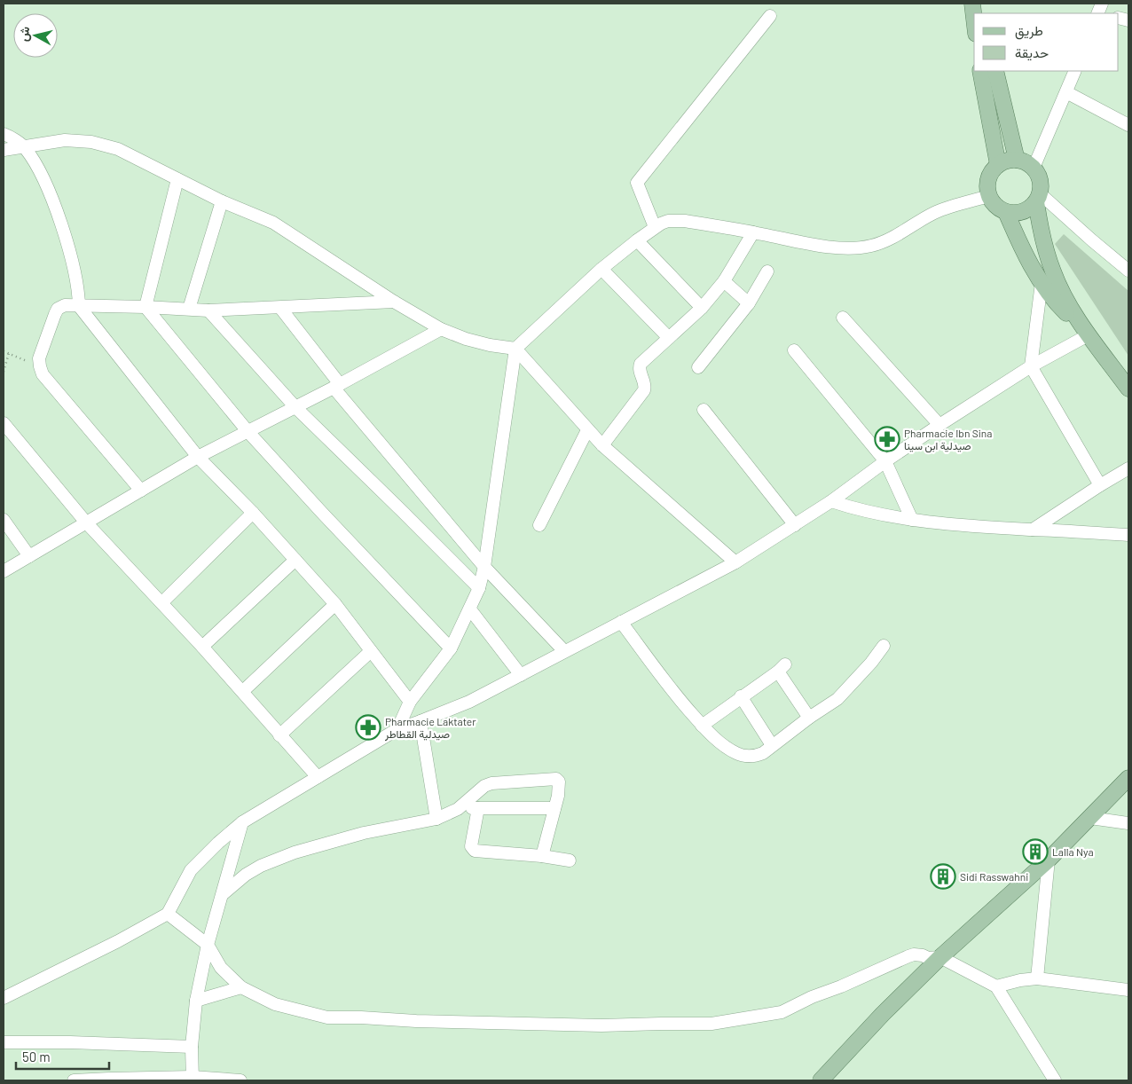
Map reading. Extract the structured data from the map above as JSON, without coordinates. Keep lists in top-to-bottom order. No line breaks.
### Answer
{"places":{"pharmacy":["Pharmacie Ibn Sina صيدلية ابن سينا","Pharmacie Laktater صيدلية القطاطر"],"building":["Lalla Nya","Sidi Rasswahni"]},"legend":["طريق","حديقة"],"scale_bar":"50 m","north":"left"}
